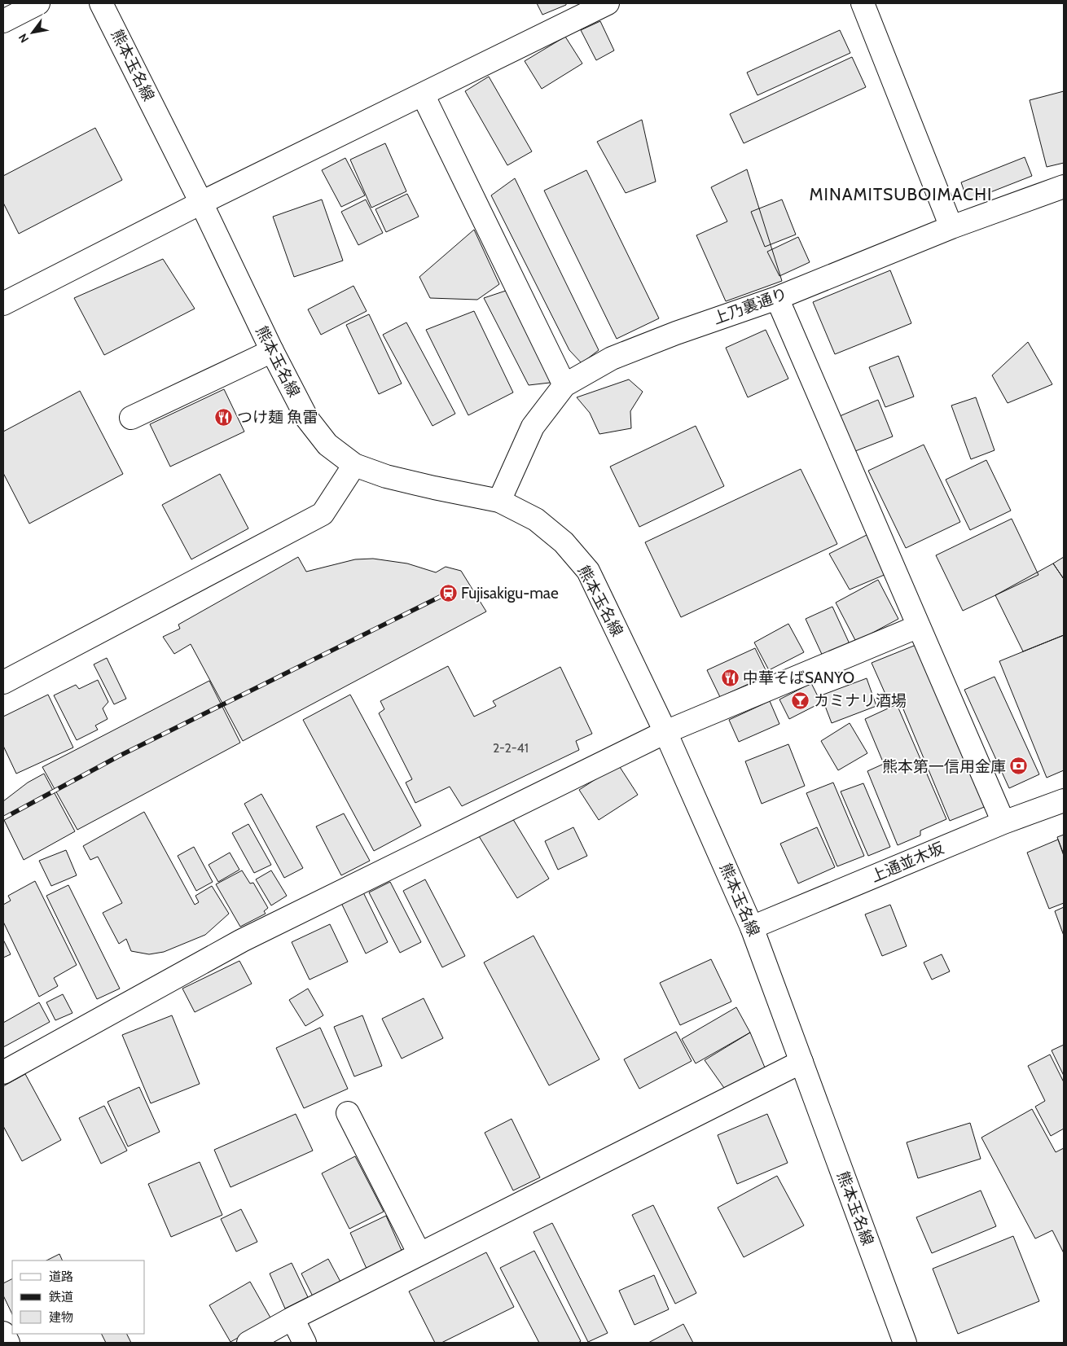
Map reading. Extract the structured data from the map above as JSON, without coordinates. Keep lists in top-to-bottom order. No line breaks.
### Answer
{"streets":{"main road":["熊本玉名線","上乃裏通り","上通並木坂"]},"crossings":[["熊本玉名線","上乃裏通り"],["熊本玉名線","上通並木坂"]],"districts":["MINAMITSUBOIMACHI"],"places":{"restaurant":["つけ麺 魚雷","中華そばSANYO"],"station":["Fujisakigu-mae"],"bar":["カミナリ酒場"],"bank":["熊本第一信用金庫"]},"house_numbers":["2-2-41"],"legend":["道路","鉄道","建物"],"north":"bottom left"}
